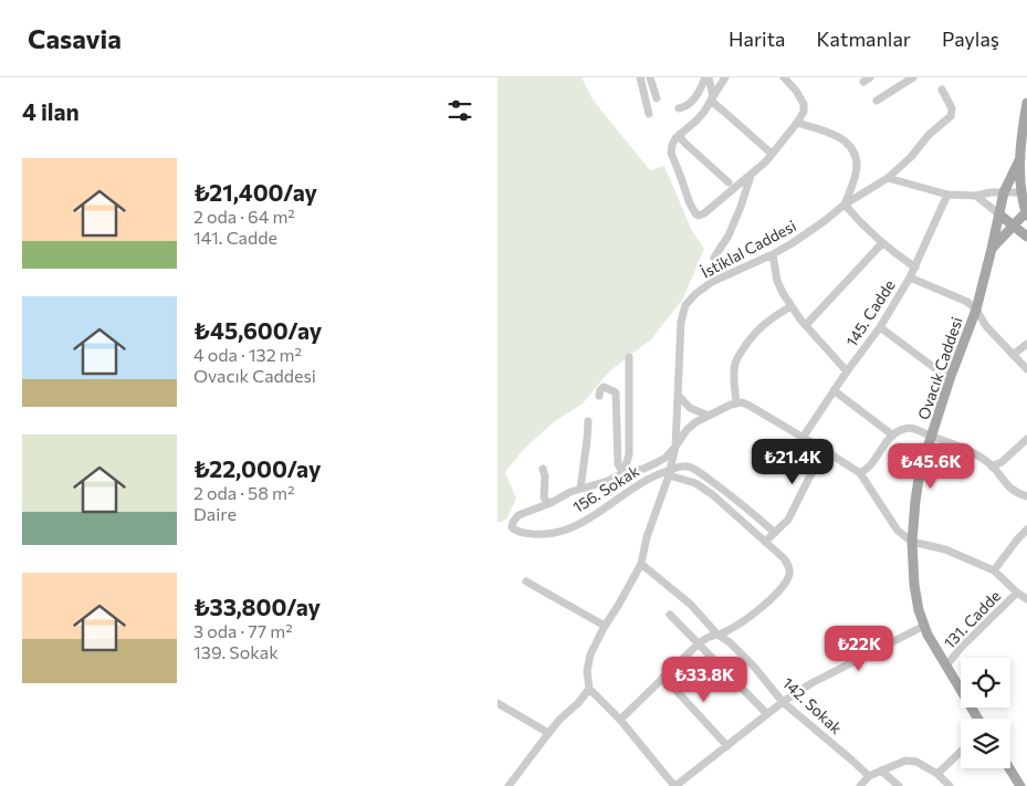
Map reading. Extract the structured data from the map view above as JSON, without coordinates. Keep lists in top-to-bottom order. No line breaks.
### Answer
{"streets":{"main road":["Ovacık Caddesi"],"street":["İstiklal Caddesi","145. Cadde","156. Sokak","131. Cadde","142. Sokak"]},"crossings":[["Ovacık Caddesi","131. Cadde"]],"page":{"header":"Casavia","nav":["Harita","Katmanlar","Paylaş"],"heading":"4 ilan","list":[{"name":"₺21,400/ay","note":"2 oda · 64 m² · 141. Cadde"},{"name":"₺45,600/ay","note":"4 oda · 132 m² · Ovacık Caddesi"},{"name":"₺22,000/ay","note":"2 oda · 58 m² · Daire"},{"name":"₺33,800/ay","note":"3 oda · 77 m² · 139. Sokak"}],"price":["₺21.4K","₺45.6K","₺22K","₺33.8K"]}}
